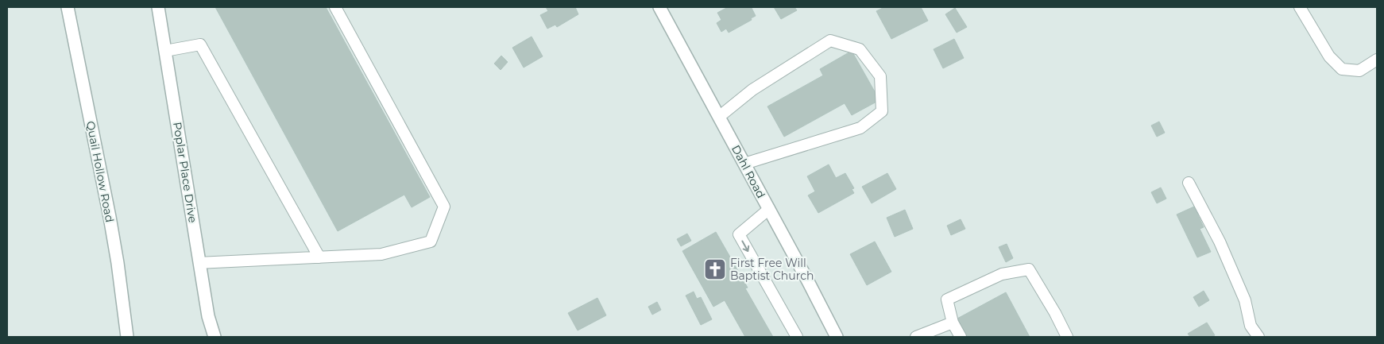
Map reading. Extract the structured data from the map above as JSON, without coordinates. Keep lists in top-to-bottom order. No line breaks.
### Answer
{"streets":{"street":["Quail Hollow Road","Dahl Road","Poplar Place Drive"]},"places":{"church":["First Free Will Baptist Church"]}}
